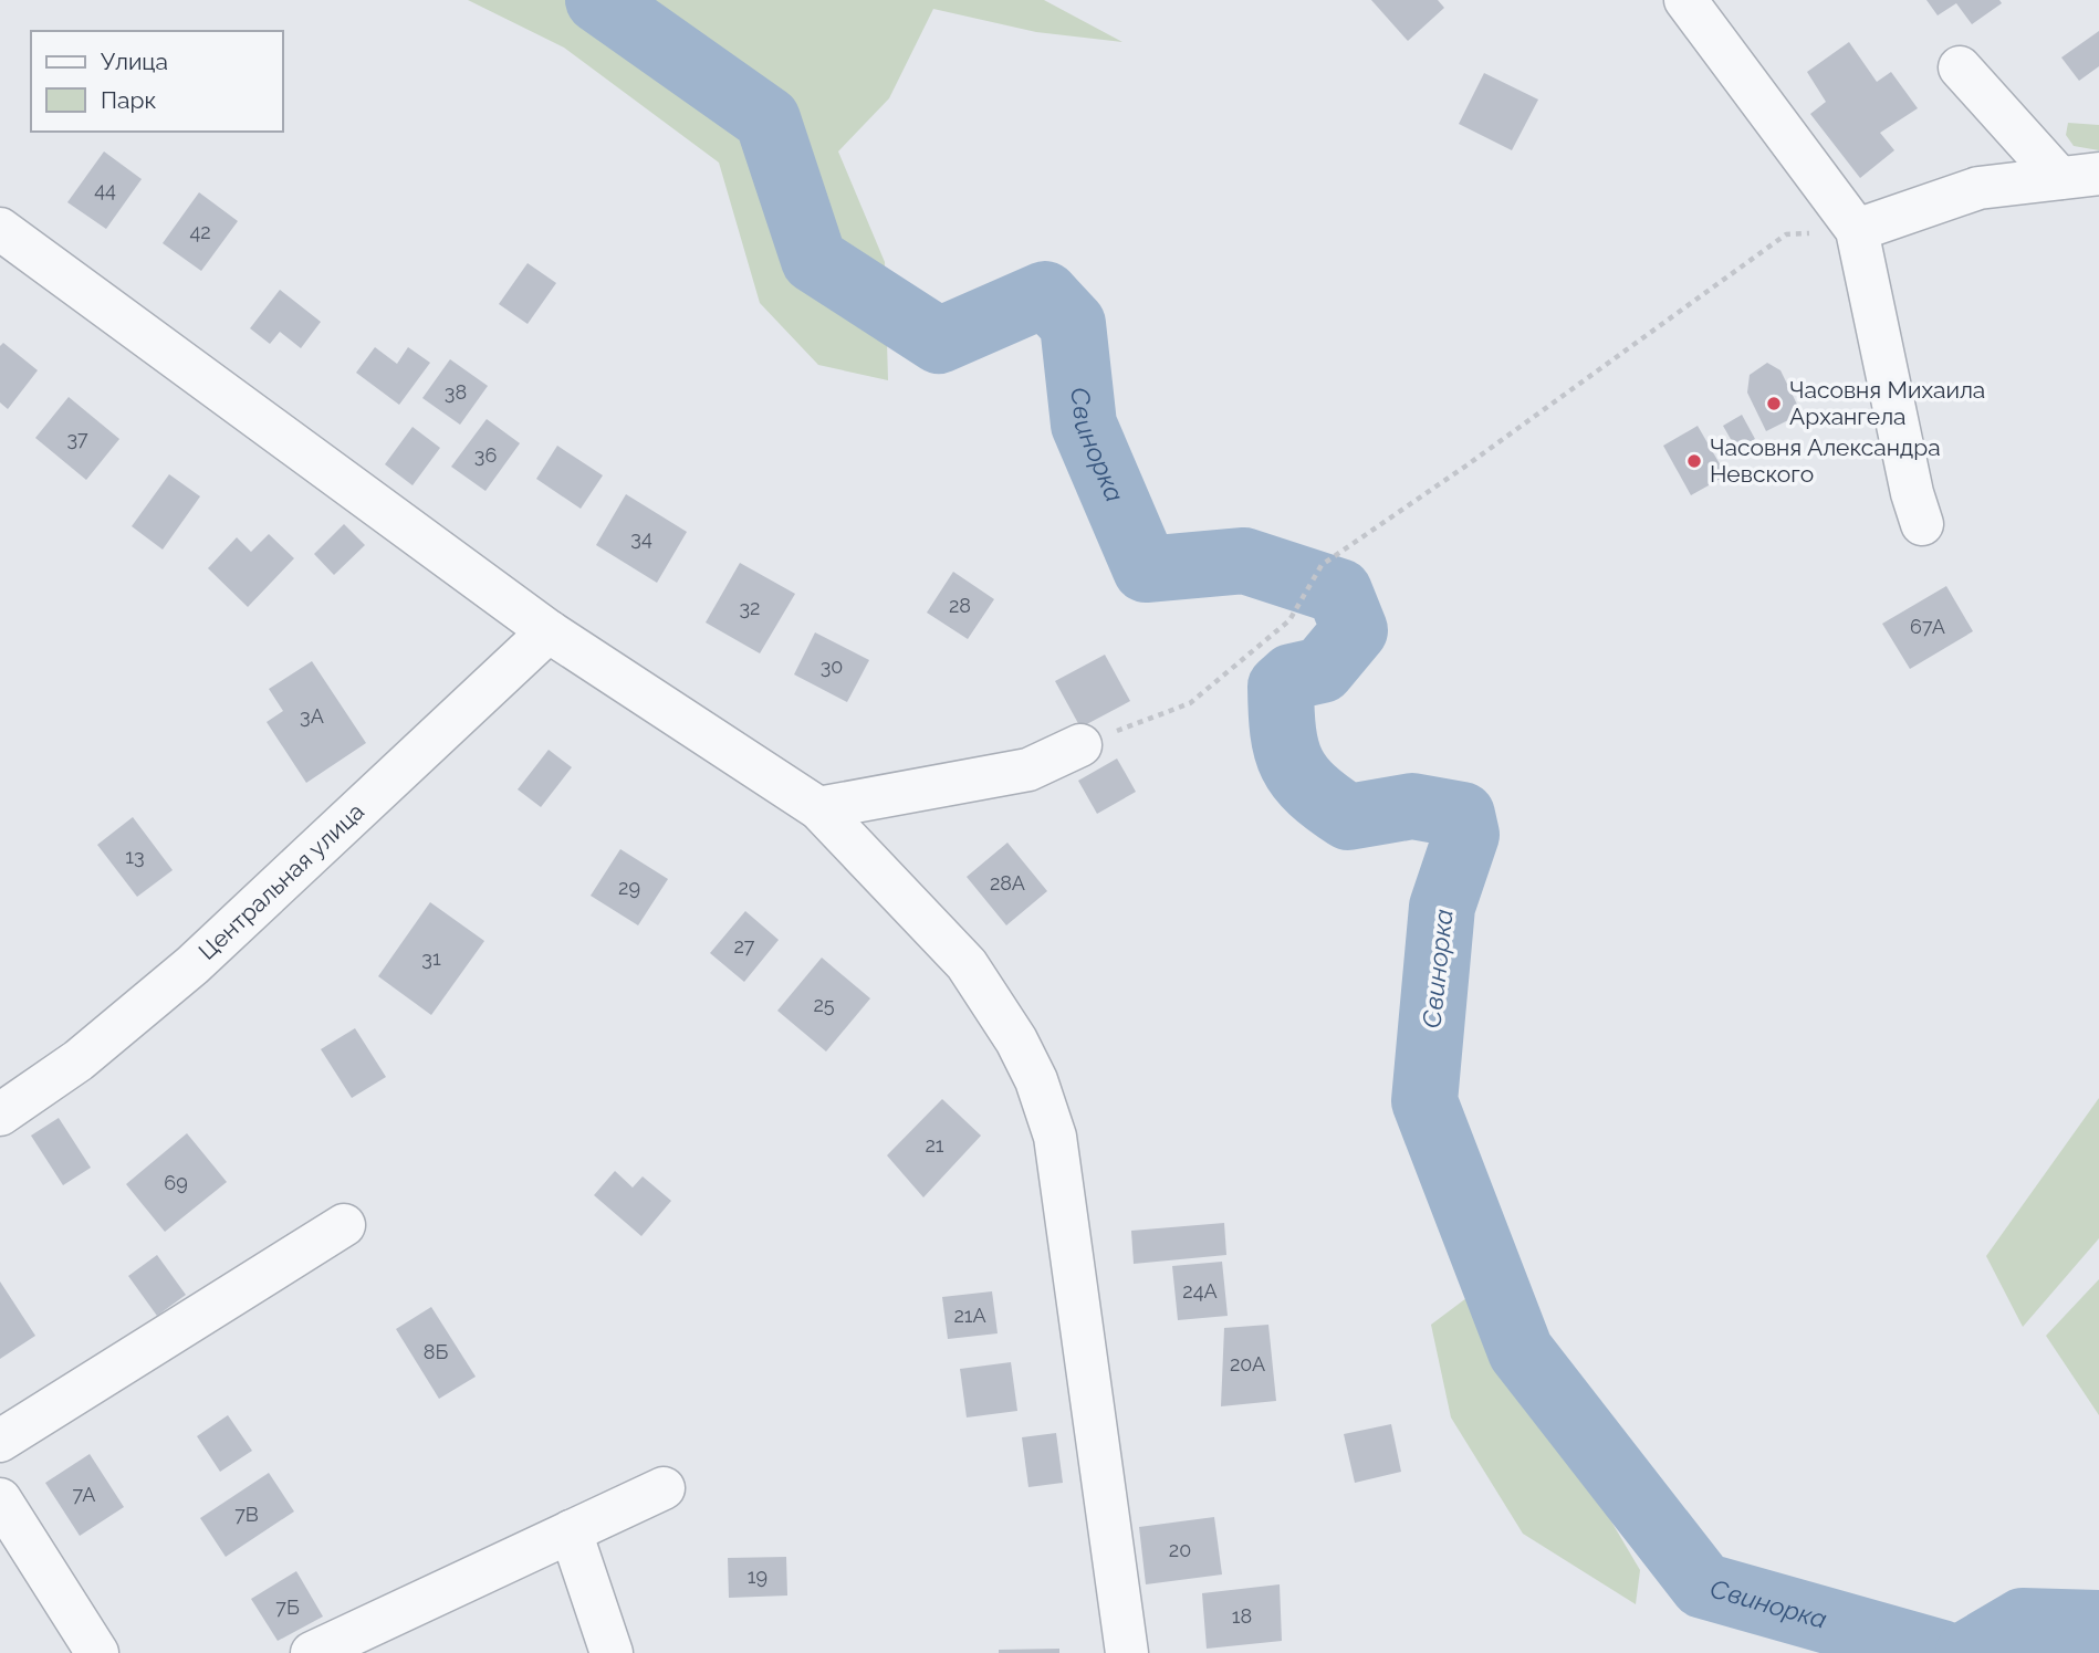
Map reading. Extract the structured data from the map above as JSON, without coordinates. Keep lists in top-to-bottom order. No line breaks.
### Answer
{"streets":{"street":["Центральная улица"]},"water":["Свинорка"],"places":["Часовня Михаила Архангела","Часовня Александра Невского"],"house_numbers":["44","42","38","37","36","34","28","32","67А","30","3А","13","28А","29","27","31","25","21","69","24А","21А","8Б","20А","7А","7В","20","19","7Б","18"],"legend":["Улица","Парк"]}
